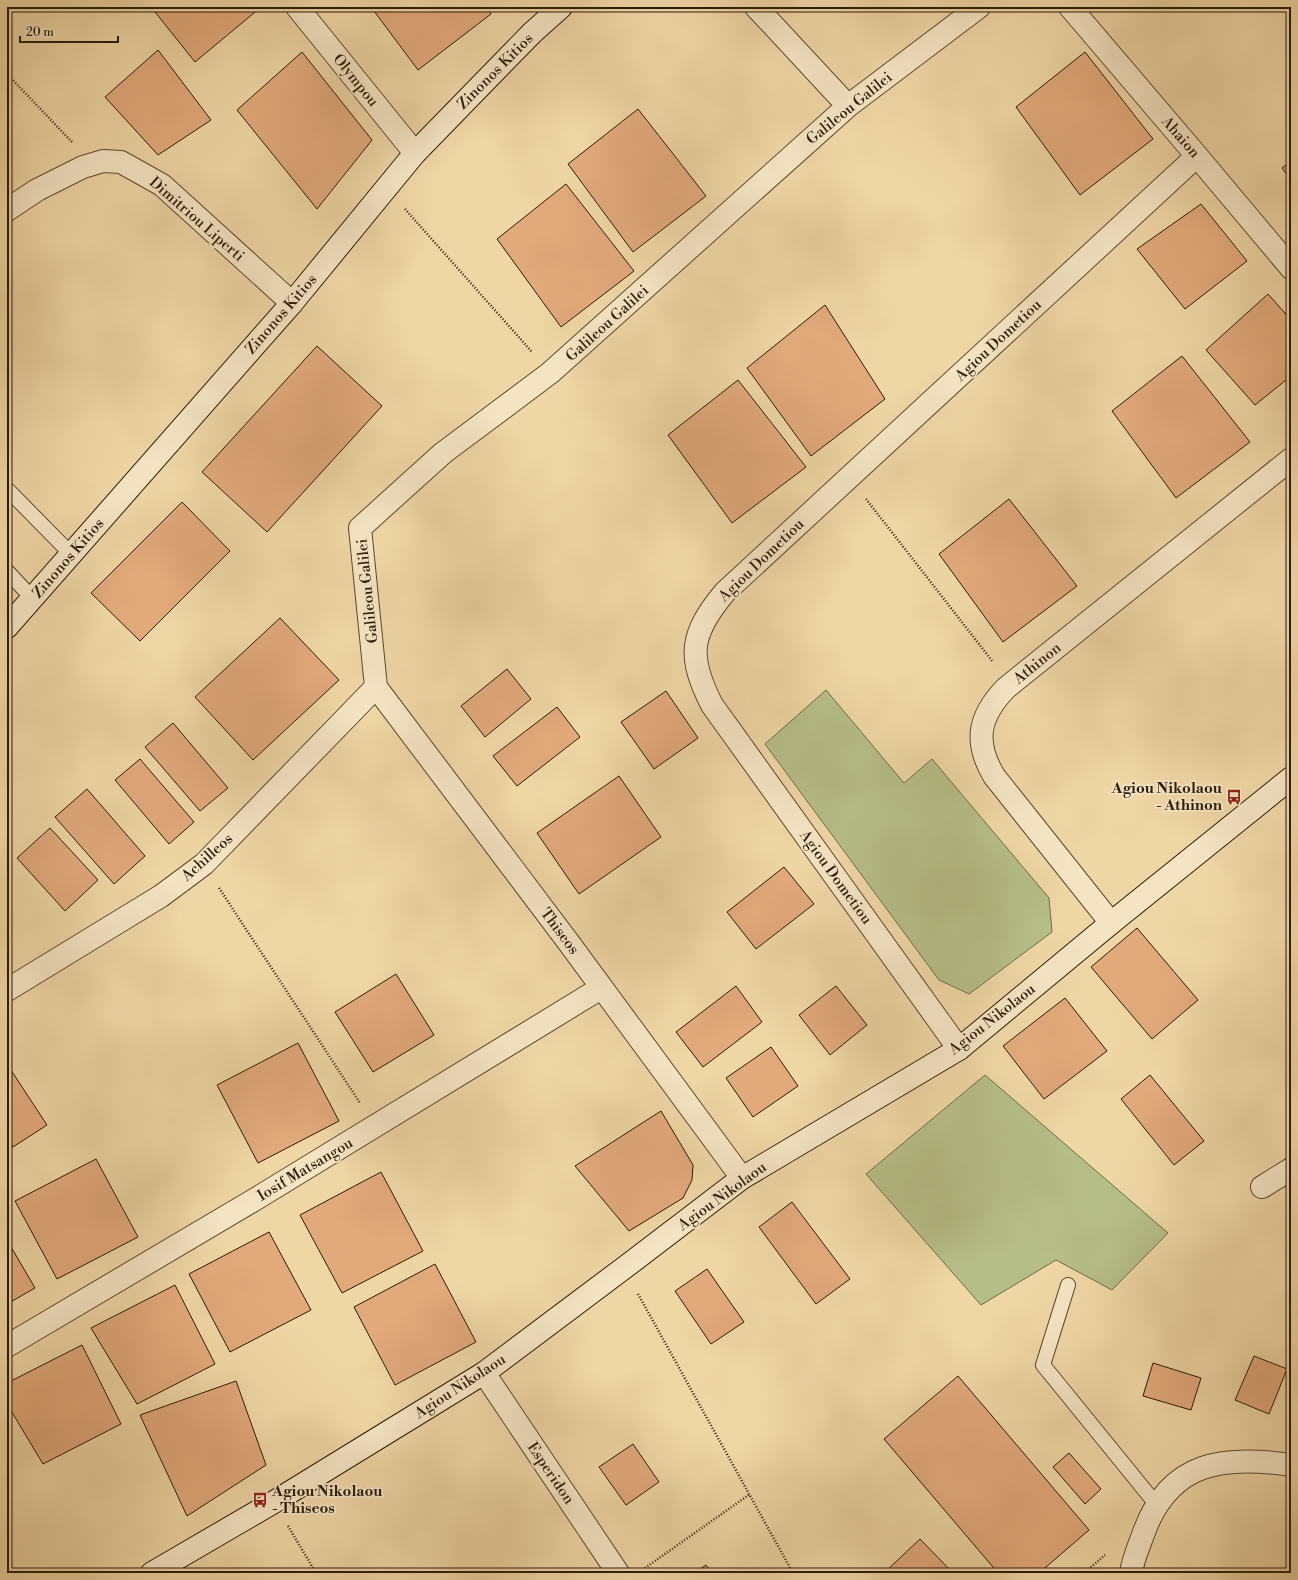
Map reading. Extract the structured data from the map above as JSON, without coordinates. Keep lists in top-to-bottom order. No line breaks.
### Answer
{"streets":{"street":["Zinonos Kitios","Olympou","Galileou Galilei","Ahaion","Dimitriou Liperti","Agiou Dometiou","Athinon","Achilleos","Thiseos","Agiou Nikolaou","Iosif Matsangou","Esperidon"]},"crossings":[["Zinonos Kitios","Olympou"],["Zinonos Kitios","Dimitriou Liperti"],["Galileou Galilei","Achilleos"],["Galileou Galilei","Thiseos"],["Ahaion","Agiou Dometiou"],["Agiou Dometiou","Agiou Nikolaou"],["Athinon","Agiou Nikolaou"],["Achilleos","Thiseos"],["Thiseos","Agiou Nikolaou"],["Thiseos","Iosif Matsangou"],["Agiou Nikolaou","Esperidon"]],"places":{"bus stop":["Agiou Nikolaou - Athinon","Agiou Nikolaou - Thiseos"]},"scale_bar":"20 m"}
